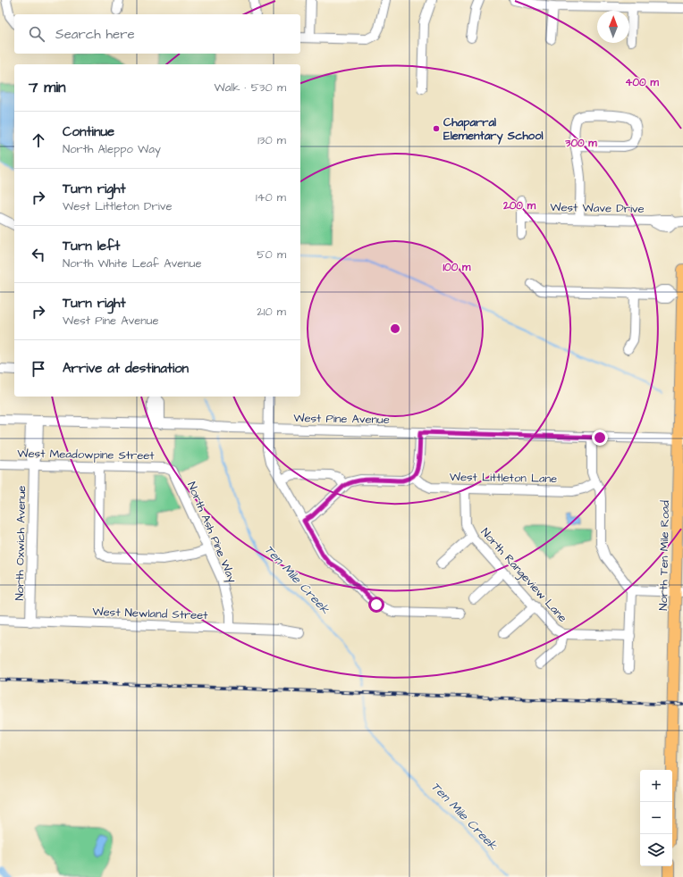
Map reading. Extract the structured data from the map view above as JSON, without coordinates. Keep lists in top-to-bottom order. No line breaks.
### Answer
{"streets":{"main road":["North Ten Mile Road"],"street":["West Wave Drive","West Pine Avenue","West Meadowpine Street","West Littleton Lane","North Ash Pine Way","North Oxwich Avenue","North Rangeview Lane","West Newland Street"]},"crossings":[["West Pine Avenue","North Oxwich Avenue"],["West Pine Avenue","North Ten Mile Road"],["West Meadowpine Street","North Ash Pine Way"],["West Meadowpine Street","North Oxwich Avenue"],["West Littleton Lane","North Rangeview Lane"],["North Ash Pine Way","West Newland Street"],["North Oxwich Avenue","West Newland Street"]],"water":["Ten Mile Creek"],"places":["Chaparral Elementary School"],"north":"top","page":{"search":"Search here","heading":["7 min","Walk · 530 m"],"list":[["Continue","North Aleppo Way","130 m"],["Turn right","West Littleton Drive","140 m"],["Turn left","North White Leaf Avenue","50 m"],["Turn right","West Pine Avenue","210 m"],"Arrive at destination"],"map_buttons":["+","−"]},"rings":["400 m","300 m","200 m","100 m"]}
